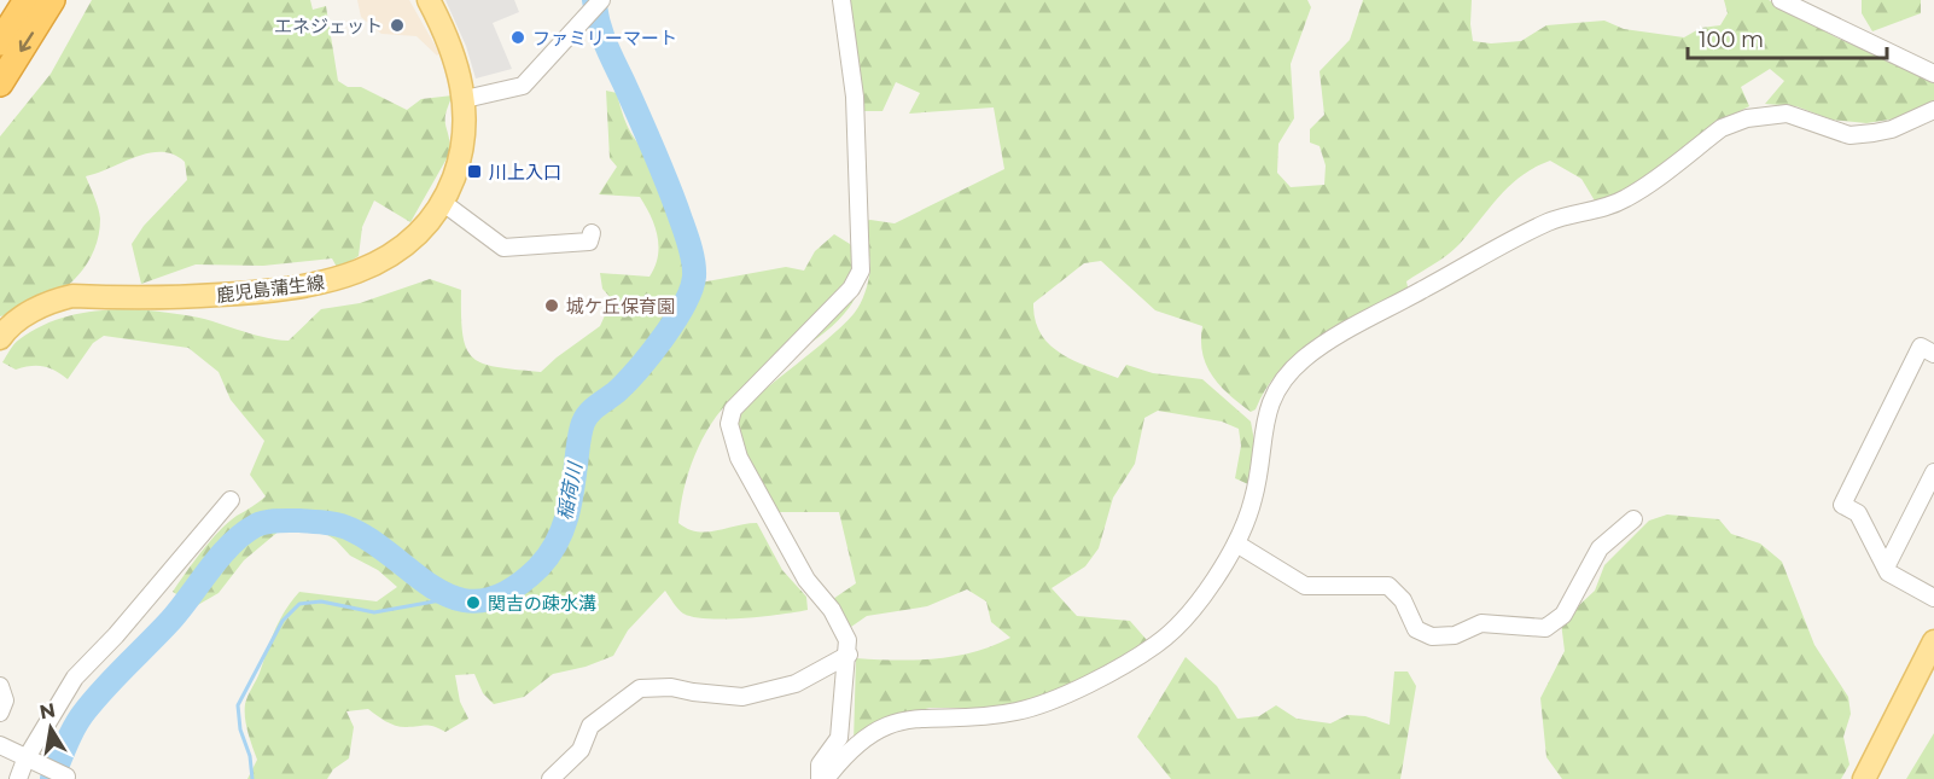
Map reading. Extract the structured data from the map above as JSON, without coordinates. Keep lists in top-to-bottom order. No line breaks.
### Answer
{"streets":{"main road":["鹿児島蒲生線"]},"water":["稲荷川"],"places":{"other":["エネジェット","ファミリーマート","城ケ丘保育園","関吉の疎水溝"],"transit":["川上入口"]},"scale_bar":"100 m","north":"top"}
